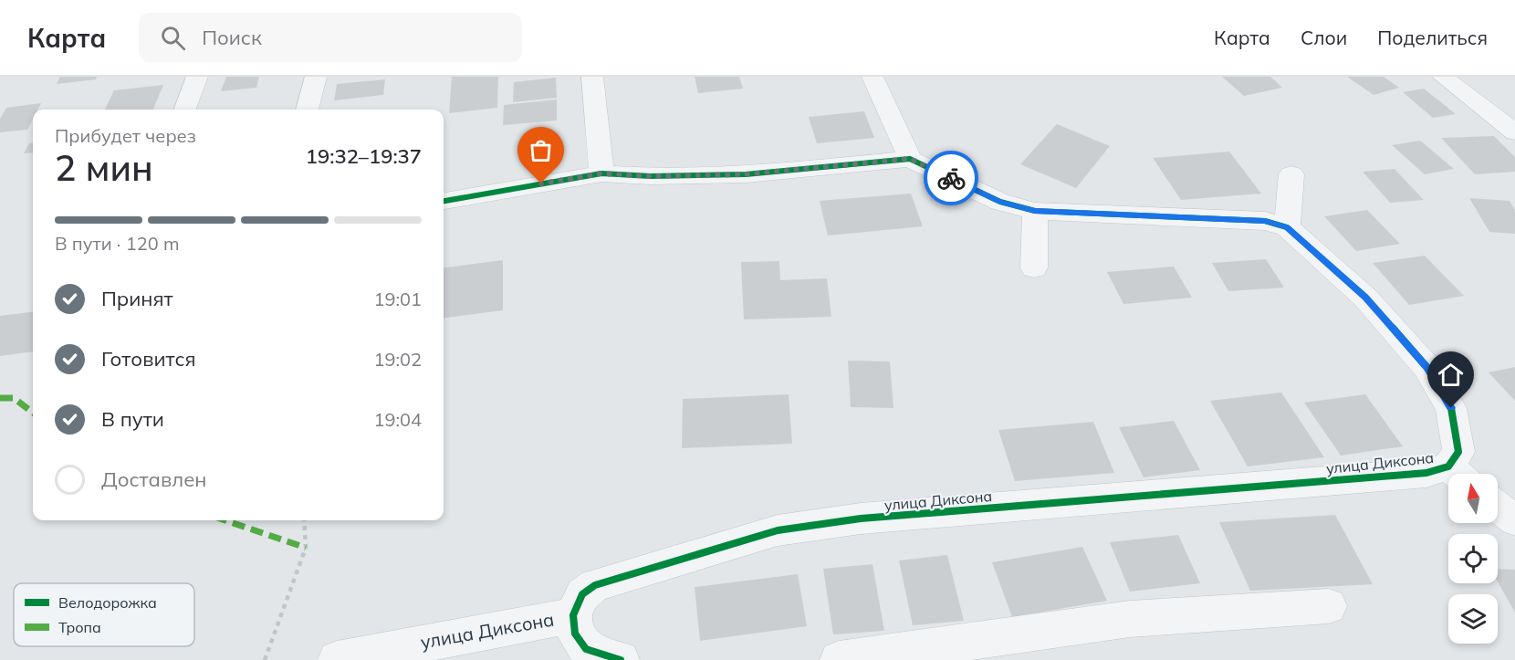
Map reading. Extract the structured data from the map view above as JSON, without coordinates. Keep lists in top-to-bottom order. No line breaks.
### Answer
{"streets":{"street":["улица Диксона"]},"legend":["Велодорожка","Тропа"],"north":"top","page":{"header":"Карта","search":"Поиск","nav":["Карта","Слои","Поделиться"],"heading":["2 мин","Прибудет через","19:32–19:37"],"bar":"В пути · 120 m","list":[["Принят","19:01"],["Готовится","19:02"],["В пути","19:04"],"Доставлен"]}}
